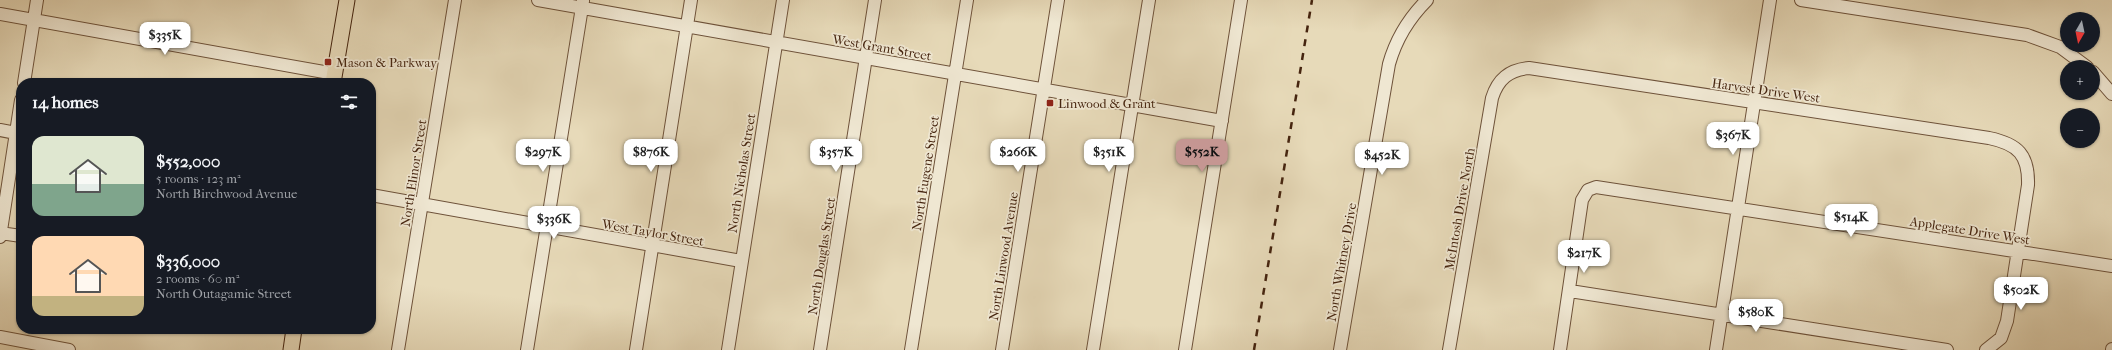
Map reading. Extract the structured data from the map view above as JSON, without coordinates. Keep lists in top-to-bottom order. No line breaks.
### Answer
{"streets":{"street":["West Grant Street","Harvest Drive West","North Elinor Street","North Nicholas Street","North Eugene Street","McIntosh Drive North","Applegate Drive West","West Taylor Street","North Douglas Street","North Linwood Avenue","North Whitney Drive"]},"crossings":[["West Grant Street","North Nicholas Street"],["West Grant Street","North Eugene Street"],["West Grant Street","North Douglas Street"],["West Grant Street","North Linwood Avenue"],["Harvest Drive West","McIntosh Drive North"],["Harvest Drive West","Applegate Drive West"],["North Elinor Street","West Taylor Street"],["North Nicholas Street","West Taylor Street"]],"places":{"transit":["Mason & Parkway","Linwood & Grant"]},"north":"bottom","page":{"map_buttons":["+","−"],"price":["$335K","$367K","$297K","$876K","$357K","$266K","$351K","$552K","$452K","$514K","$336K","$217K","$502K","$580K"],"heading":"14 homes","list":[{"name":"$552,000","note":"5 rooms · 123 m² · North Birchwood Avenue"},{"name":"$336,000","note":"2 rooms · 60 m² · North Outagamie Street"}]}}
